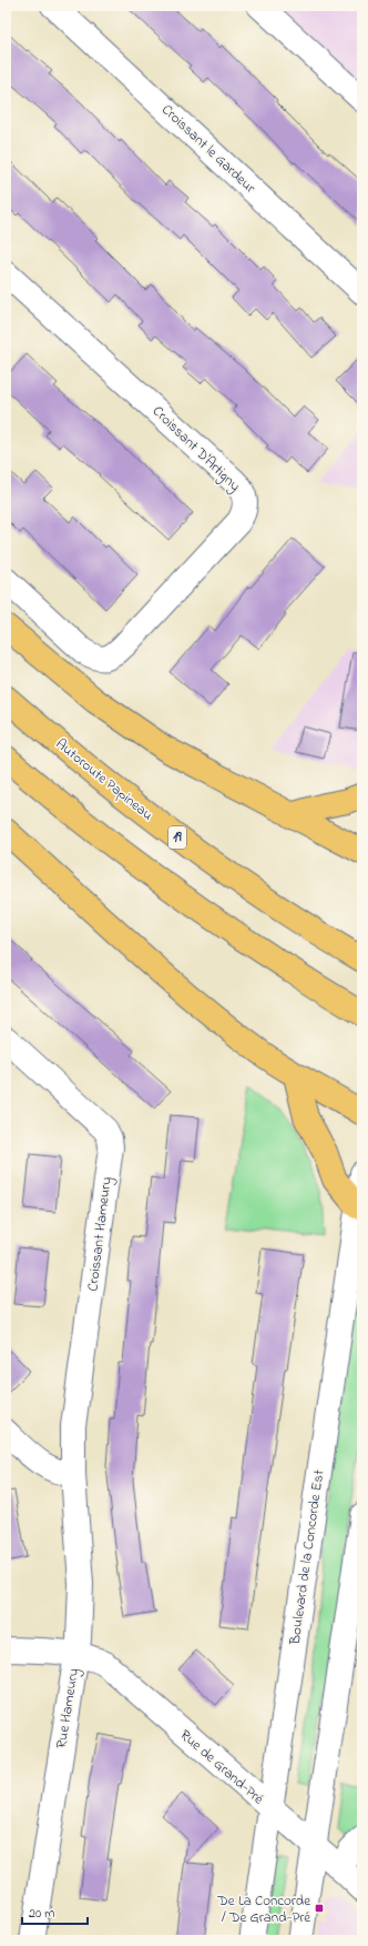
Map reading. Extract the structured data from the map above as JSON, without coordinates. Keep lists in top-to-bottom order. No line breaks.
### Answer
{"streets":{"highway":["Autoroute Papineau","19"],"street":["Croissant le Gardeur","Croissant D'Artigny","Croissant Hameury","Boulevard de la Concorde Est","Rue Hameury","Rue de Grand-Pré"]},"crossings":[["Croissant Hameury","Rue Hameury"],["Boulevard de la Concorde Est","Rue de Grand-Pré"],["Rue Hameury","Rue de Grand-Pré"]],"places":{"transit":["De La Concorde / De Grand-Pré"]},"scale_bar":"20 m"}
